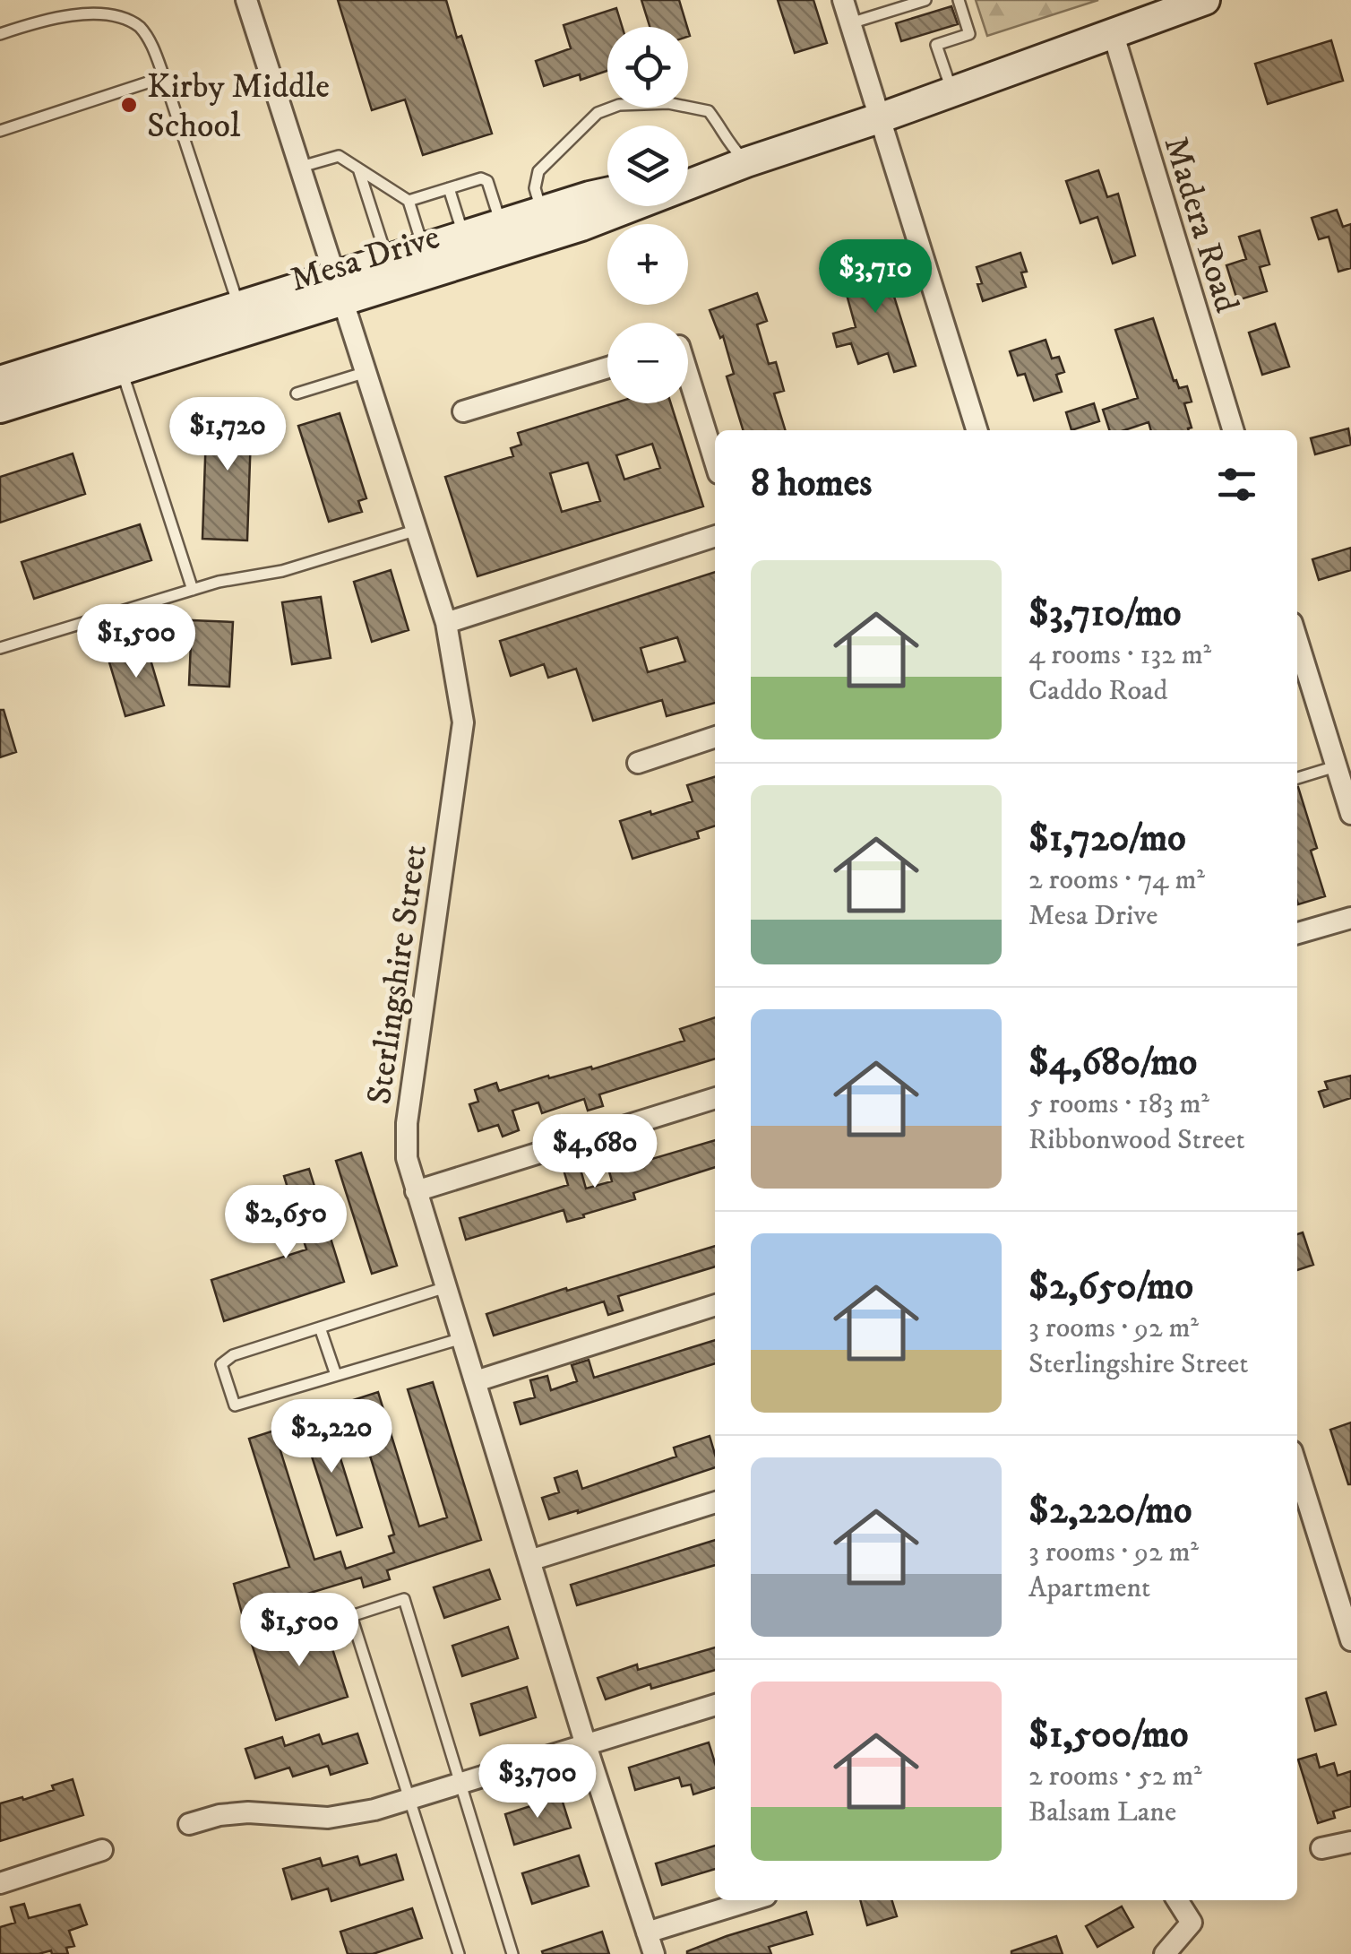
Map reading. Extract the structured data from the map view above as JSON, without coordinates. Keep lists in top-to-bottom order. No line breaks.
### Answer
{"streets":{"main road":["Mesa Drive"],"street":["Madera Road","Sterlingshire Street"]},"crossings":[["Madera Road","Mesa Drive"],["Mesa Drive","Sterlingshire Street"]],"places":["Kirby Middle School"],"page":{"map_buttons":["+","−"],"price":["$3,710","$1,720","$1,500","$4,680","$2,650","$2,220","$1,500","$3,700"],"heading":"8 homes","list":[{"name":"$3,710/mo","note":"4 rooms · 132 m² · Caddo Road"},{"name":"$1,720/mo","note":"2 rooms · 74 m² · Mesa Drive"},{"name":"$4,680/mo","note":"5 rooms · 183 m² · Ribbonwood Street"},{"name":"$2,650/mo","note":"3 rooms · 92 m² · Sterlingshire Street"},{"name":"$2,220/mo","note":"3 rooms · 92 m² · Apartment"},{"name":"$1,500/mo","note":"2 rooms · 52 m² · Balsam Lane"}]}}
